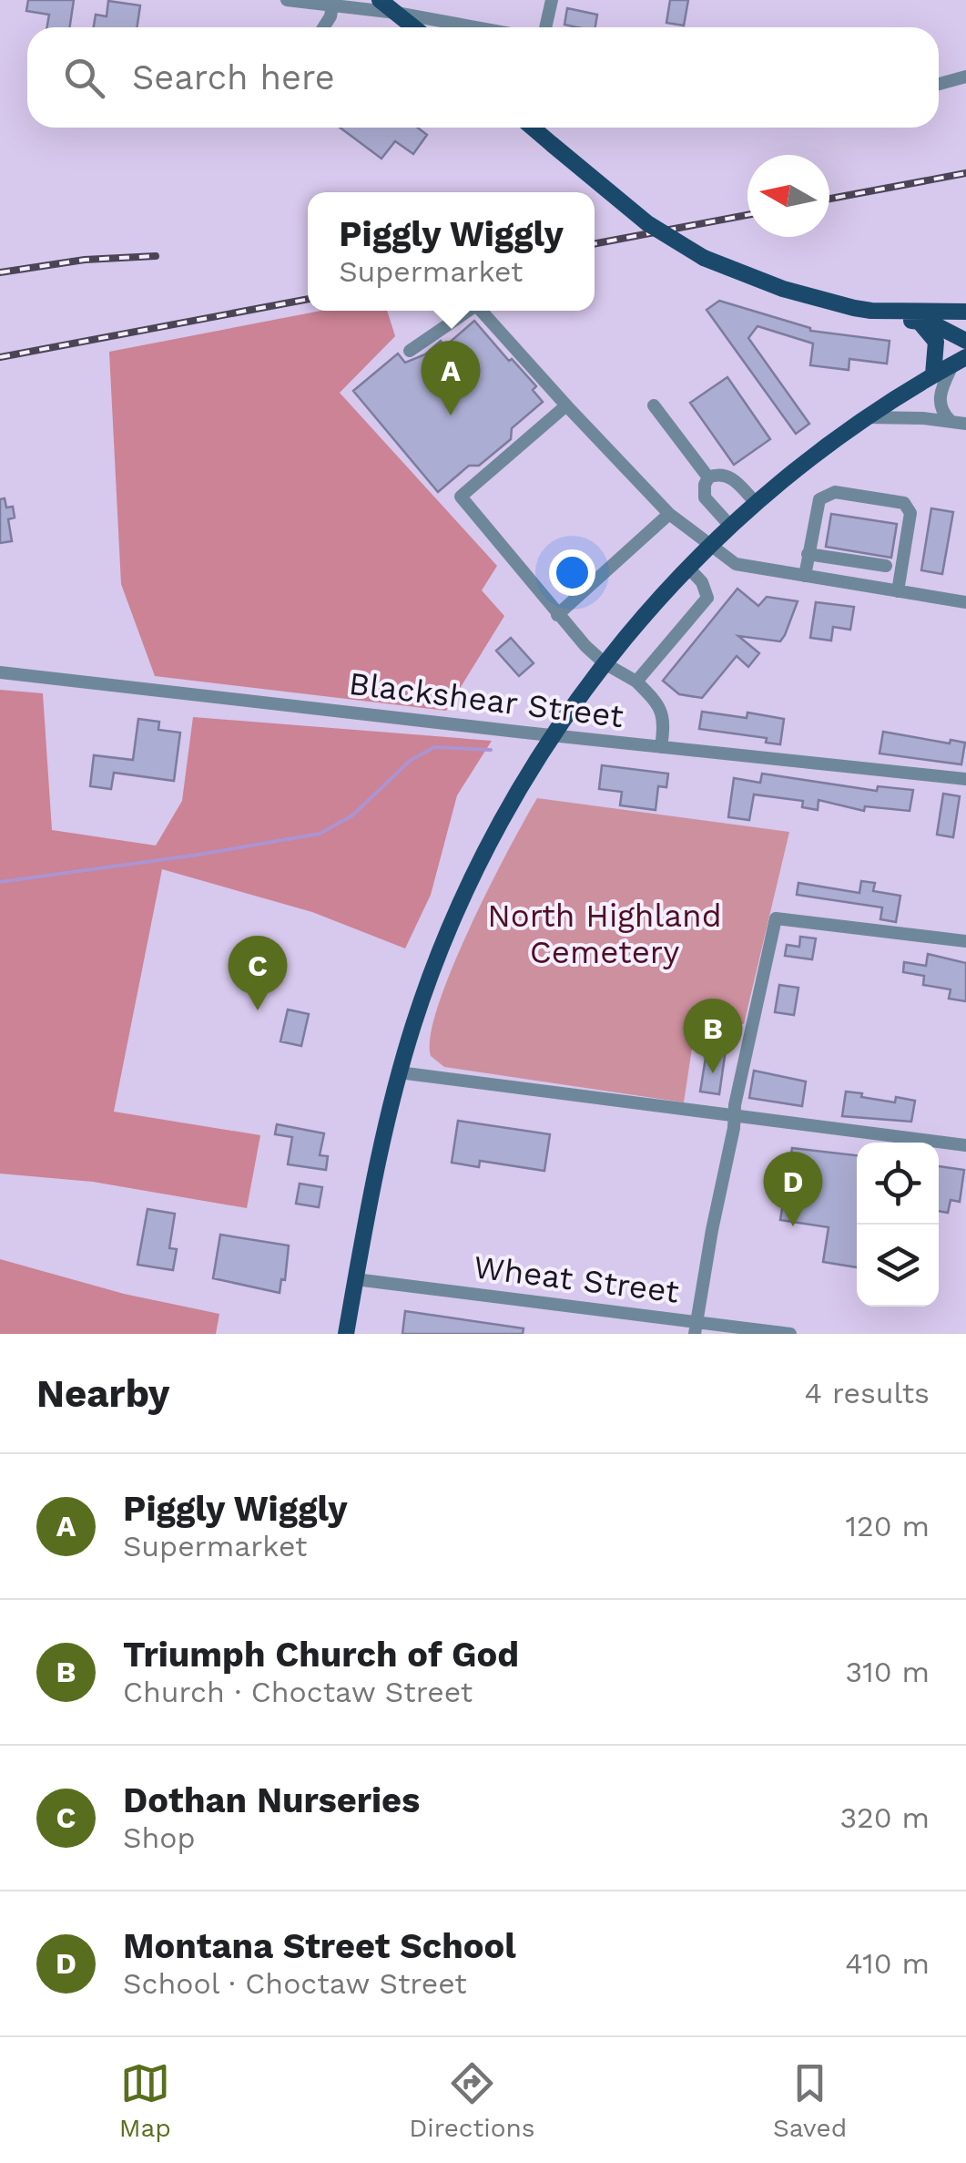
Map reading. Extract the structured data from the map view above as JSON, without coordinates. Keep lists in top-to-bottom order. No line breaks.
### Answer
{"streets":{"street":["Blackshear Street","Wheat Street"]},"parks":["North Highland Cemetery"],"north":"left","page":{"search":"Search here","popup":["Piggly Wiggly","Supermarket"],"pins":["A","C","B","D"],"heading":["Nearby","4 results"],"list":[{"mark":"A","name":"Piggly Wiggly","note":"Supermarket","value":"120 m"},{"mark":"B","name":"Triumph Church of God","note":"Church · Choctaw Street","value":"310 m"},{"mark":"C","name":"Dothan Nurseries","note":"Shop","value":"320 m"},{"mark":"D","name":"Montana Street School","note":"School · Choctaw Street","value":"410 m"}],"nav":["Map","Directions","Saved"]}}
